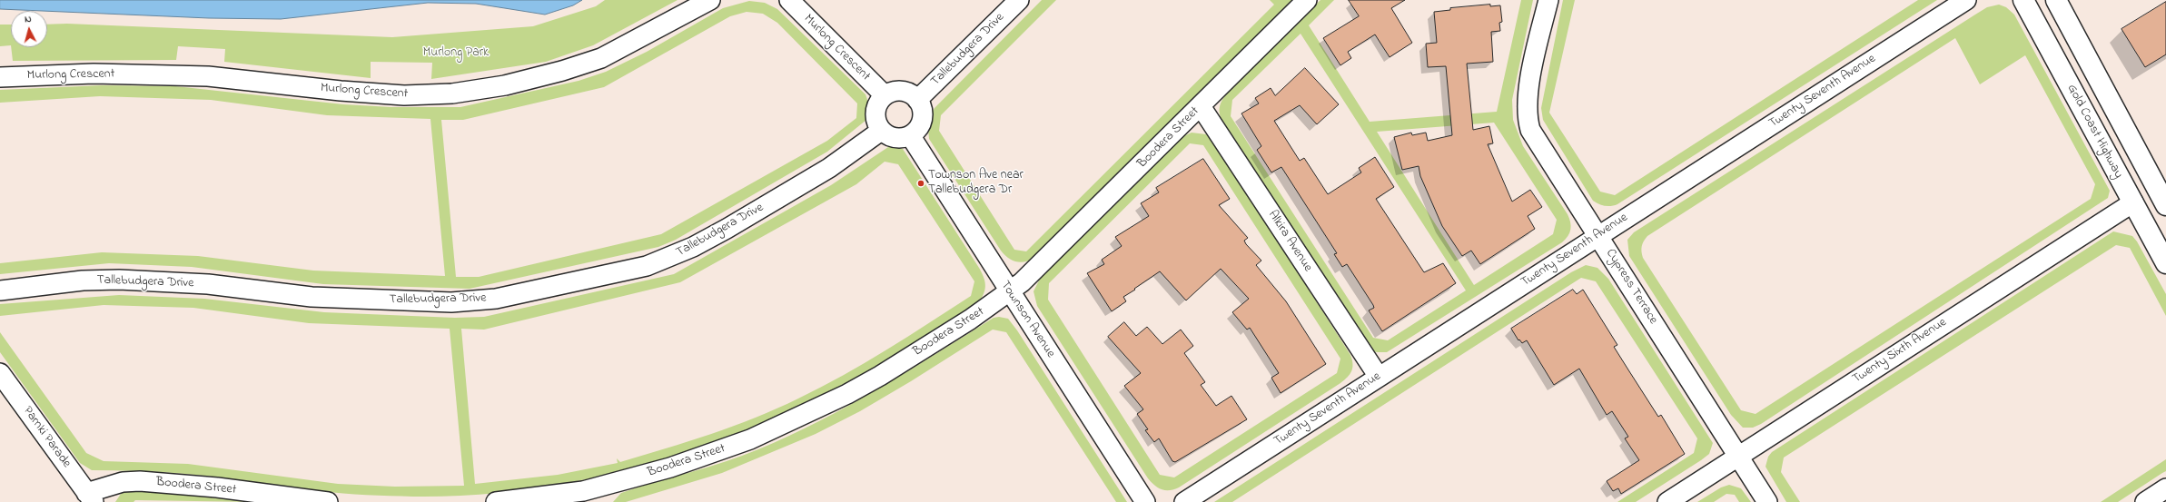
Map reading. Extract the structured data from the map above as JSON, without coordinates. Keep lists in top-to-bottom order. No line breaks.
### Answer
{"streets":{"highway":["Gold Coast Highway"],"street":["Murlong Crescent","Tallebudgera Drive","Twenty Seventh Avenue","Boodera Street","Alkira Avenue","Cypress Terrace","Townson Avenue","Twenty Sixth Avenue","Parnki Parade"]},"crossings":[["Murlong Crescent","Tallebudgera Drive"],["Murlong Crescent","Townson Avenue"],["Tallebudgera Drive","Townson Avenue"],["Twenty Seventh Avenue","Alkira Avenue"],["Twenty Seventh Avenue","Cypress Terrace"],["Gold Coast Highway","Twenty Sixth Avenue"],["Boodera Street","Alkira Avenue"],["Boodera Street","Townson Avenue"],["Boodera Street","Parnki Parade"],["Cypress Terrace","Twenty Sixth Avenue"]],"parks":["Murlong Park"],"places":["Townson Ave near Tallebudgera Dr"],"north":"top"}
